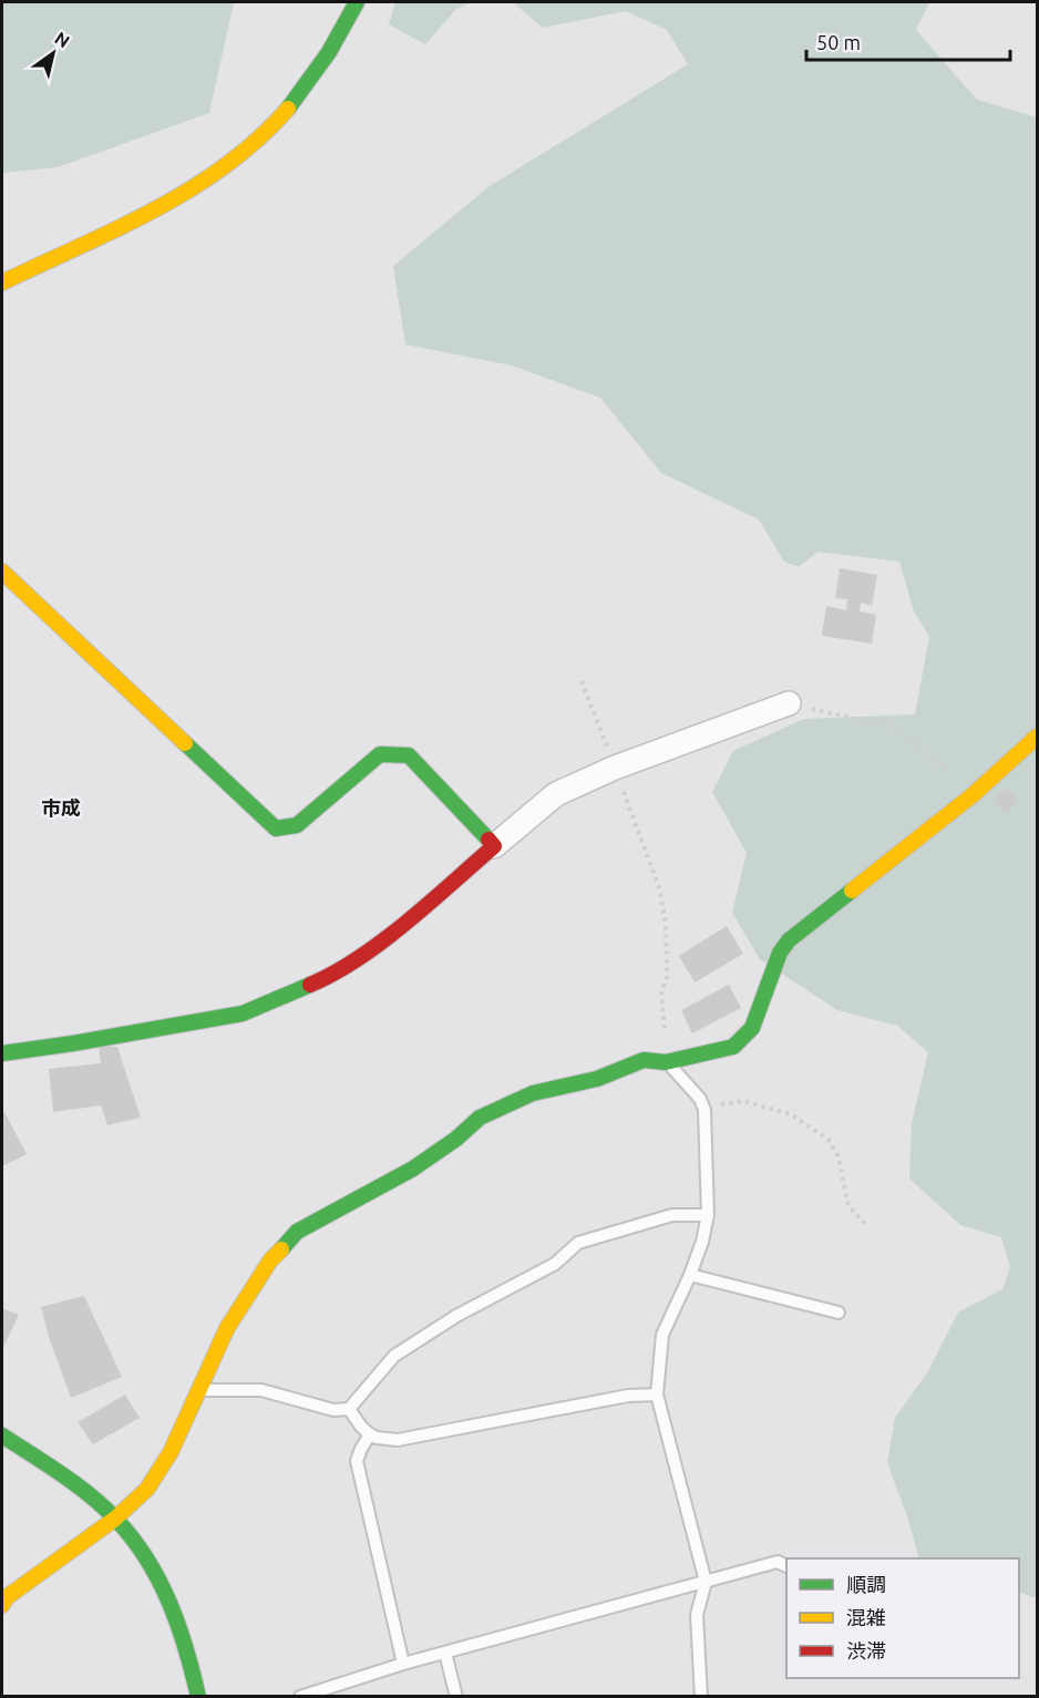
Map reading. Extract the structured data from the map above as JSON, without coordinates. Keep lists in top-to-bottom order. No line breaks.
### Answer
{"districts":["市成"],"legend":["順調","混雑","渋滞"],"scale_bar":"50 m","north":"top right"}
